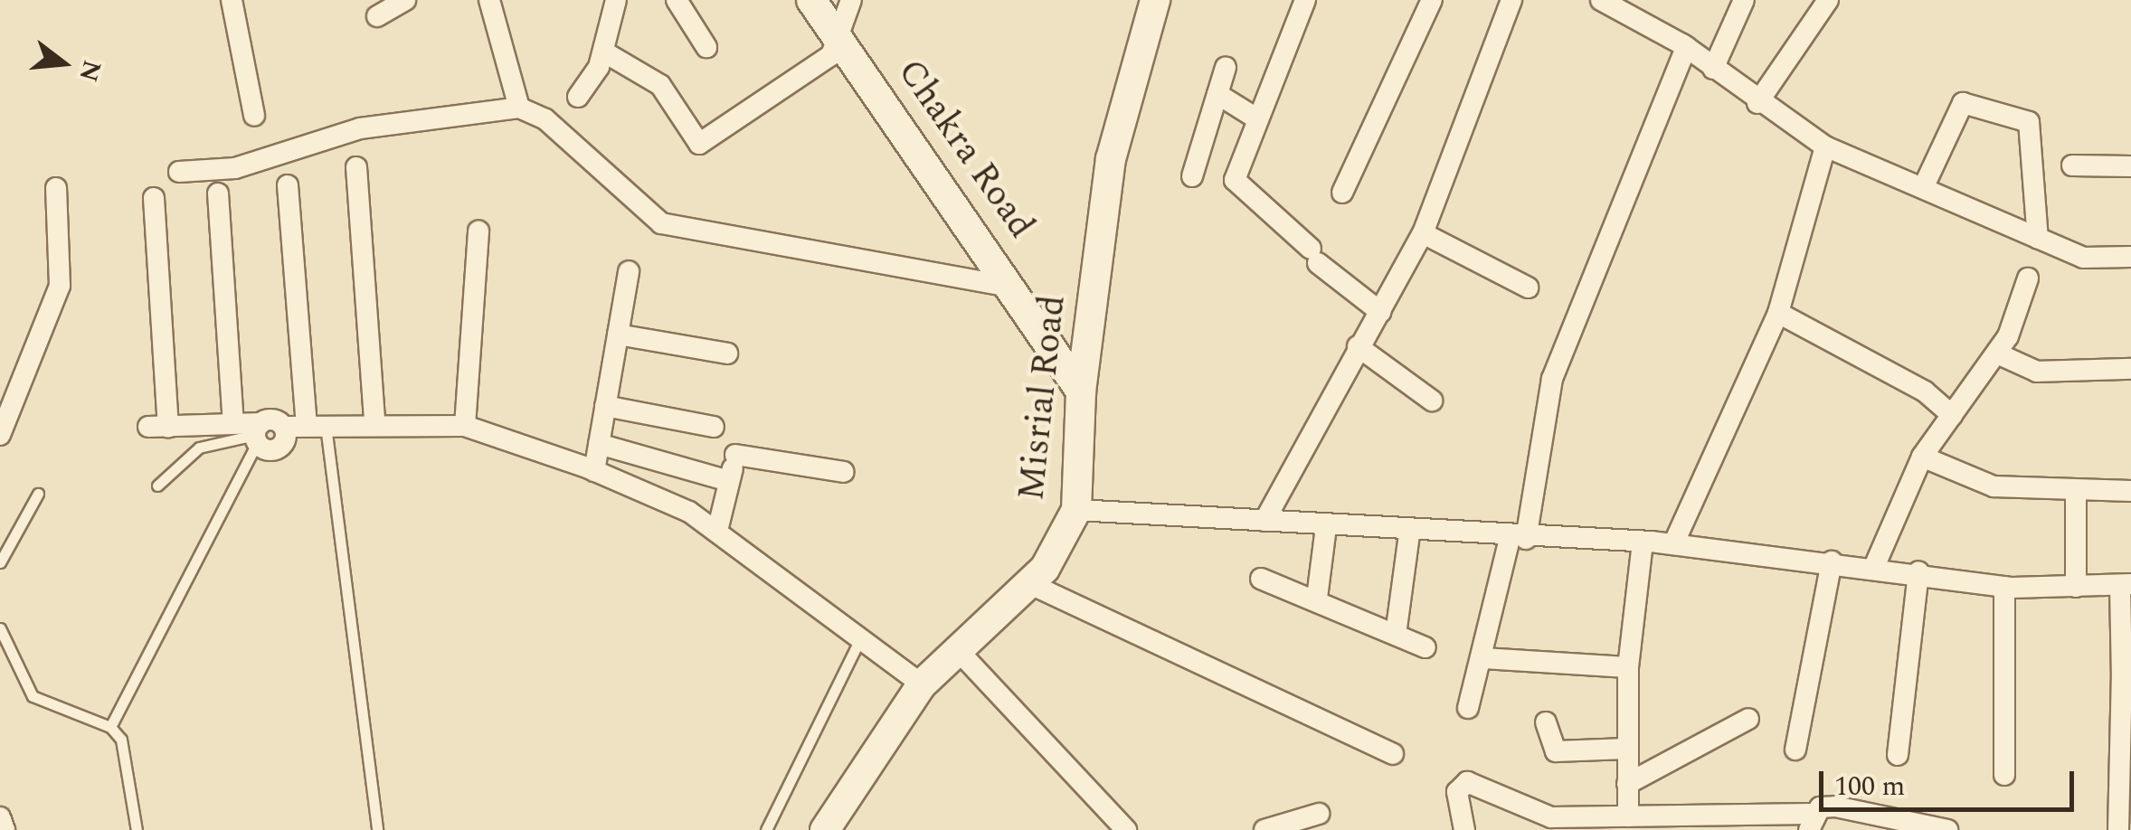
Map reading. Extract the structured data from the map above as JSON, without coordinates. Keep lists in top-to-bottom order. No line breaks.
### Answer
{"streets":{"main road":["Chakra Road","Misrial Road"]},"crossings":[["Chakra Road","Misrial Road"]],"scale_bar":"100 m","north":"right"}
